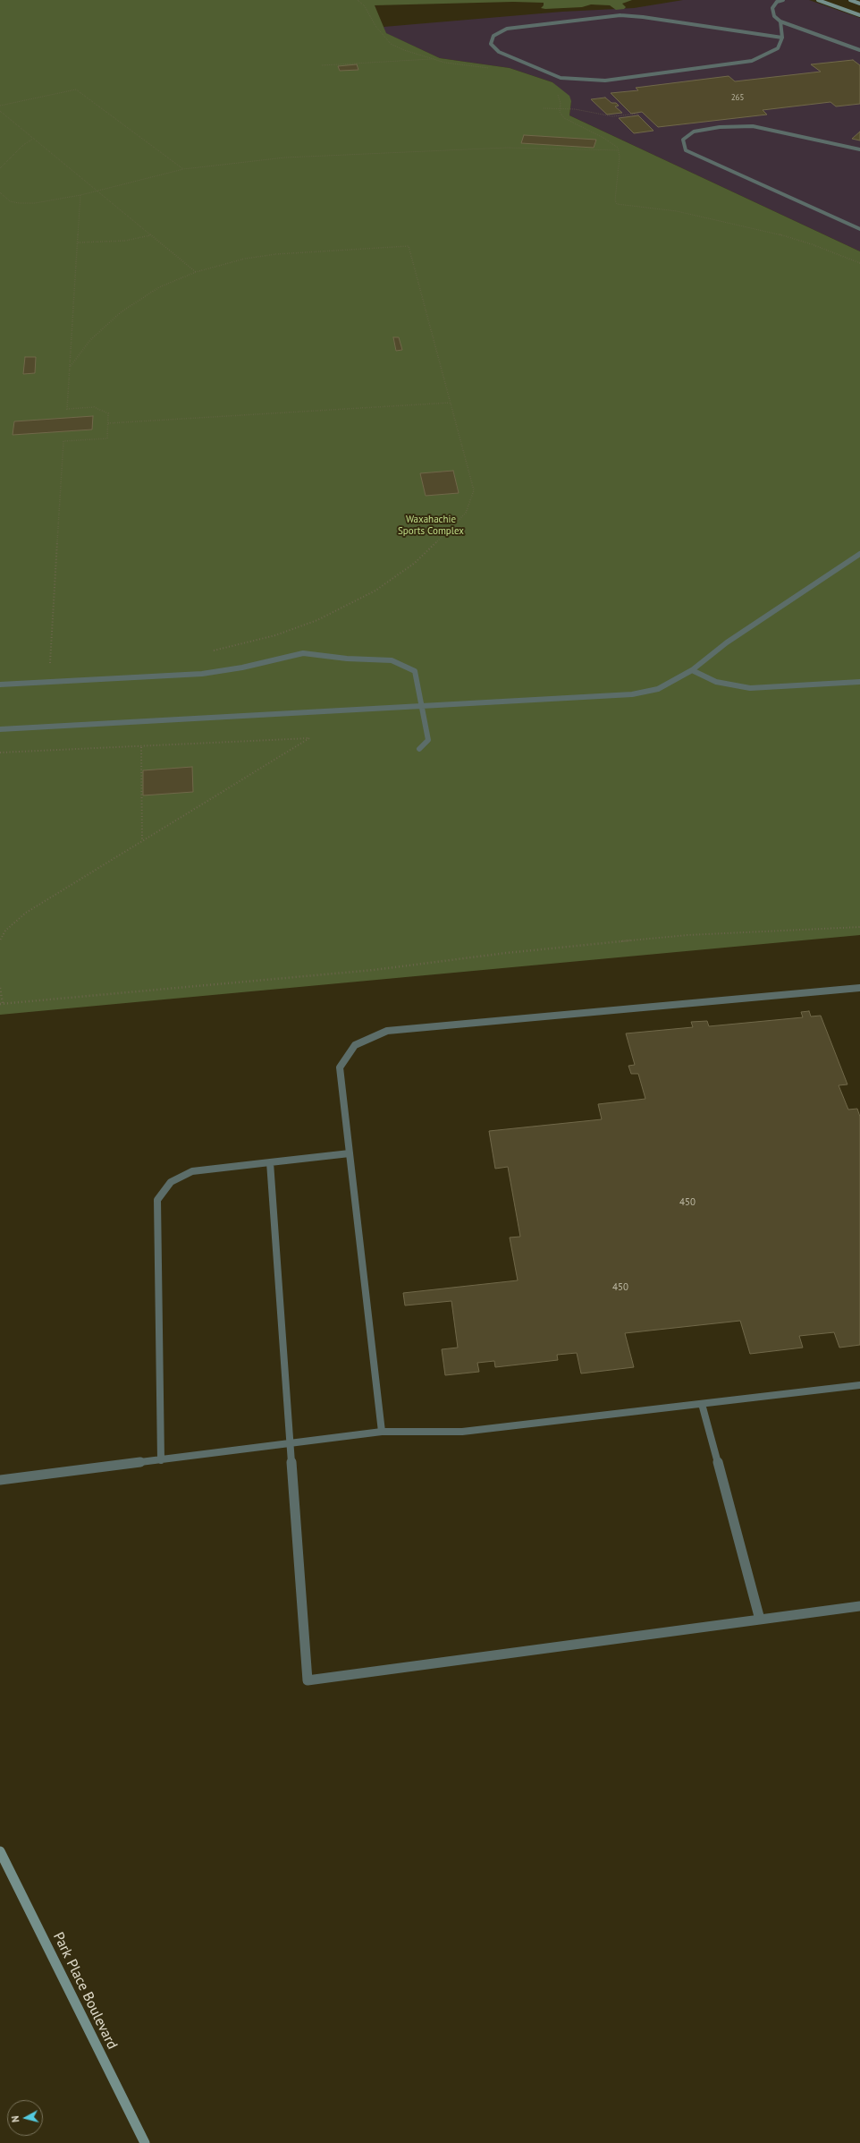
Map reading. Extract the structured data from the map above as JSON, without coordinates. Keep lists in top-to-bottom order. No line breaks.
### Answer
{"streets":{"street":["Park Place Boulevard"]},"parks":["Waxahachie Sports Complex"],"house_numbers":["265","450","450"],"north":"left"}
